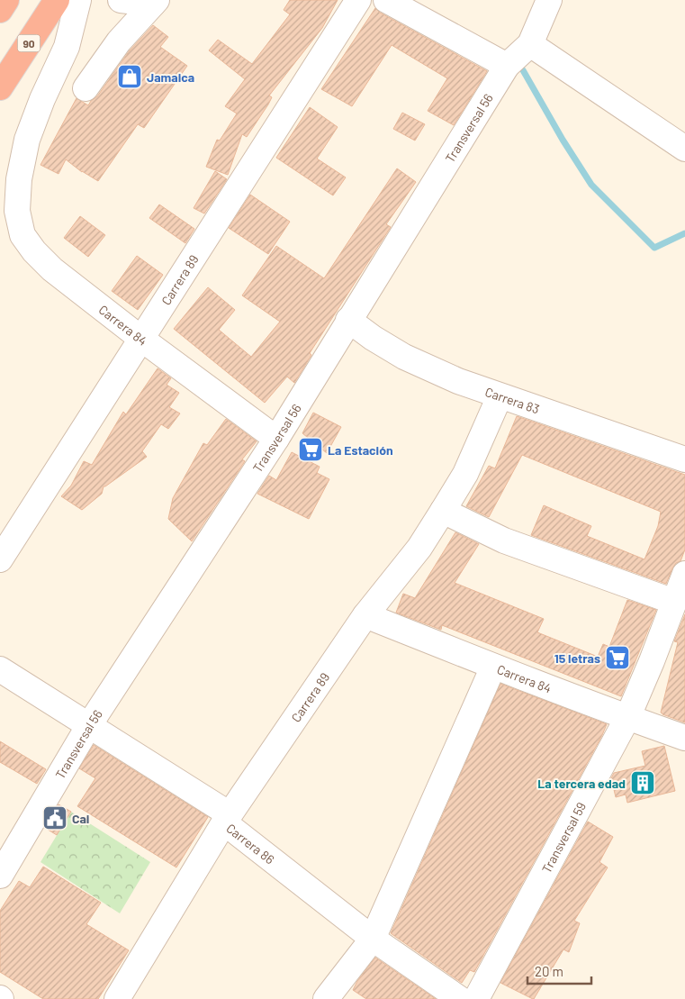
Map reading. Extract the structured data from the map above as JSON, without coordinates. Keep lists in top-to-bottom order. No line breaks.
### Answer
{"streets":{"highway":["90"],"street":["Transversal 56","Carrera 89","Carrera 84","Carrera 83","Transversal 59","Carrera 86"]},"crossings":[["Transversal 56","Carrera 84"],["Transversal 56","Carrera 83"],["Transversal 56","Carrera 86"],["Carrera 89","Carrera 84"],["Carrera 89","Carrera 83"],["Carrera 89","Carrera 86"],["Carrera 84","Transversal 59"],["Transversal 59","Carrera 86"]],"places":{"shop":["Jamaica"],"supermarket":["La Estación","15 letras"],"building":["La tercera edad"],"public building":["Cai"]},"scale_bar":"20 m"}
